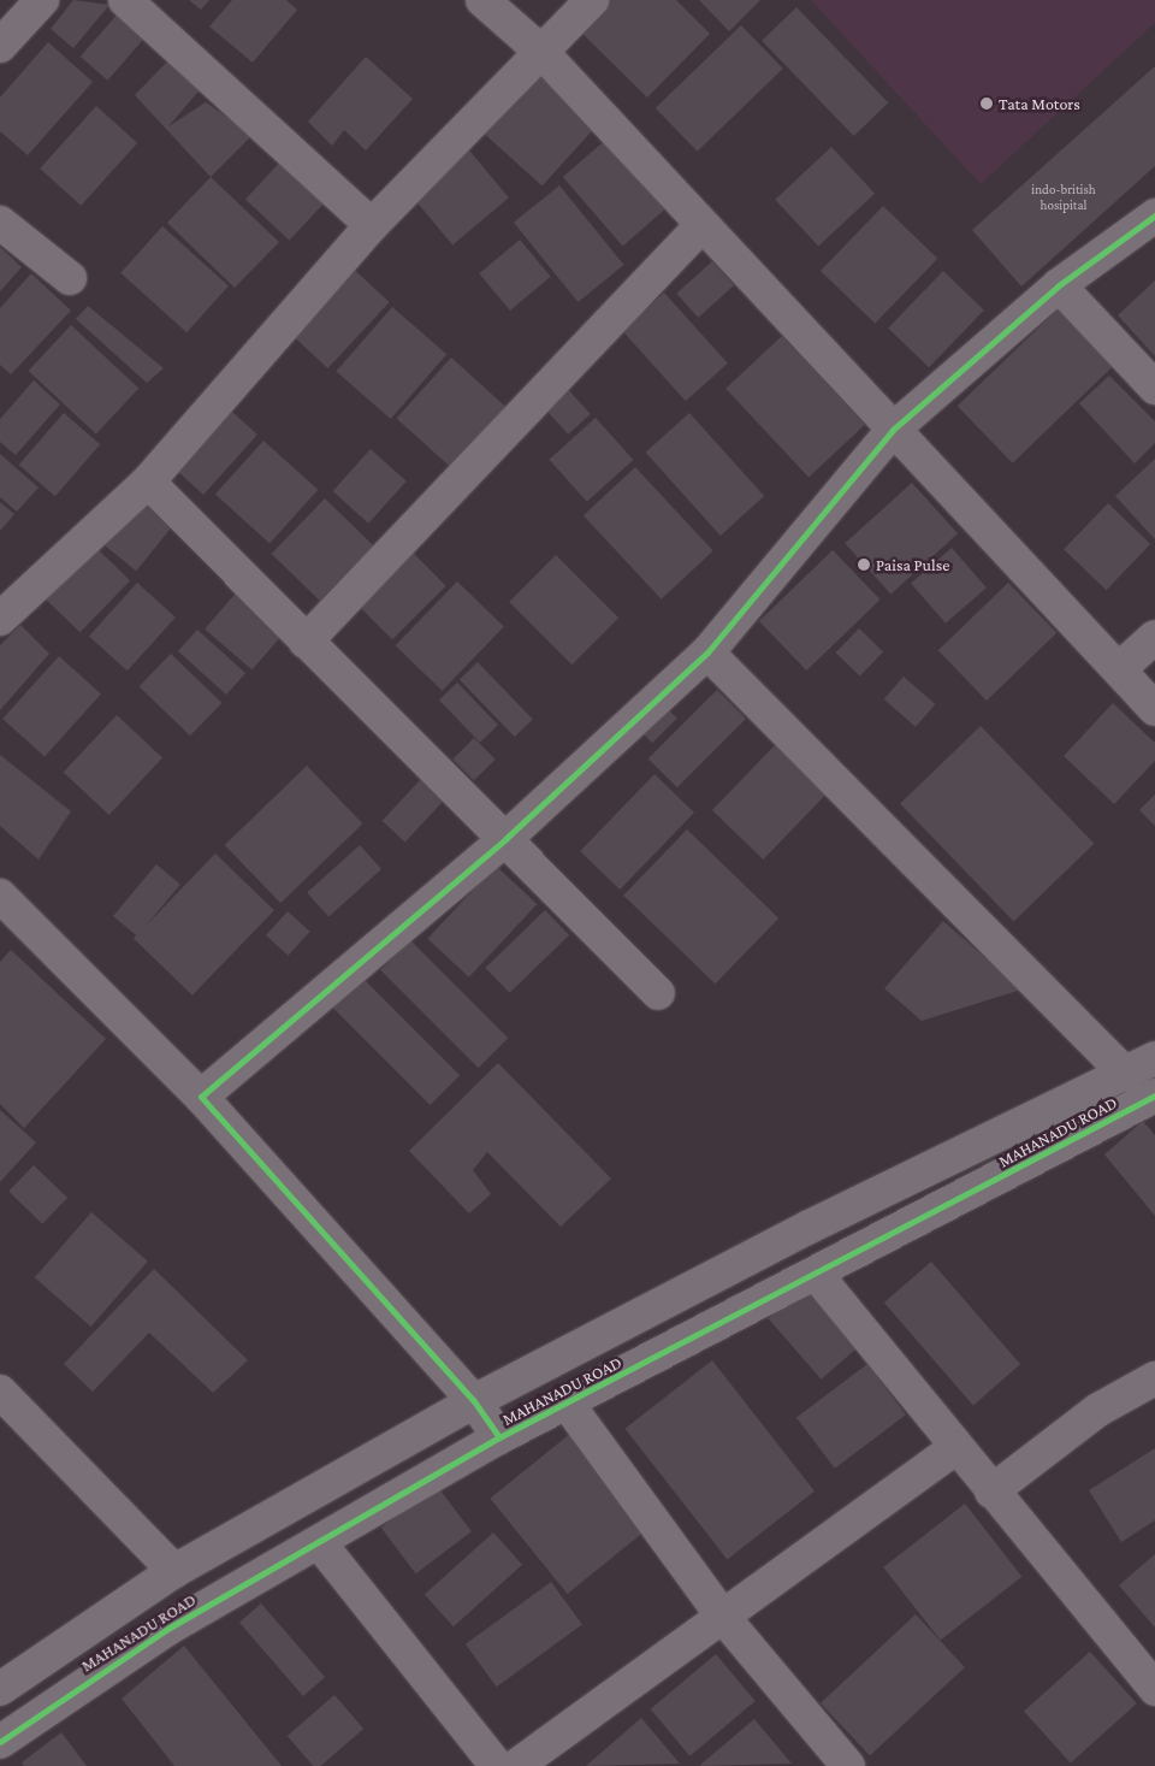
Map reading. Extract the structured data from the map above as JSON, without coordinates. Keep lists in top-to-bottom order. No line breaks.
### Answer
{"streets":{"street":["MAHANADU ROAD"]},"places":["Tata Motors","Paisa Pulse"],"house_numbers":["indo-british hosipital"]}
